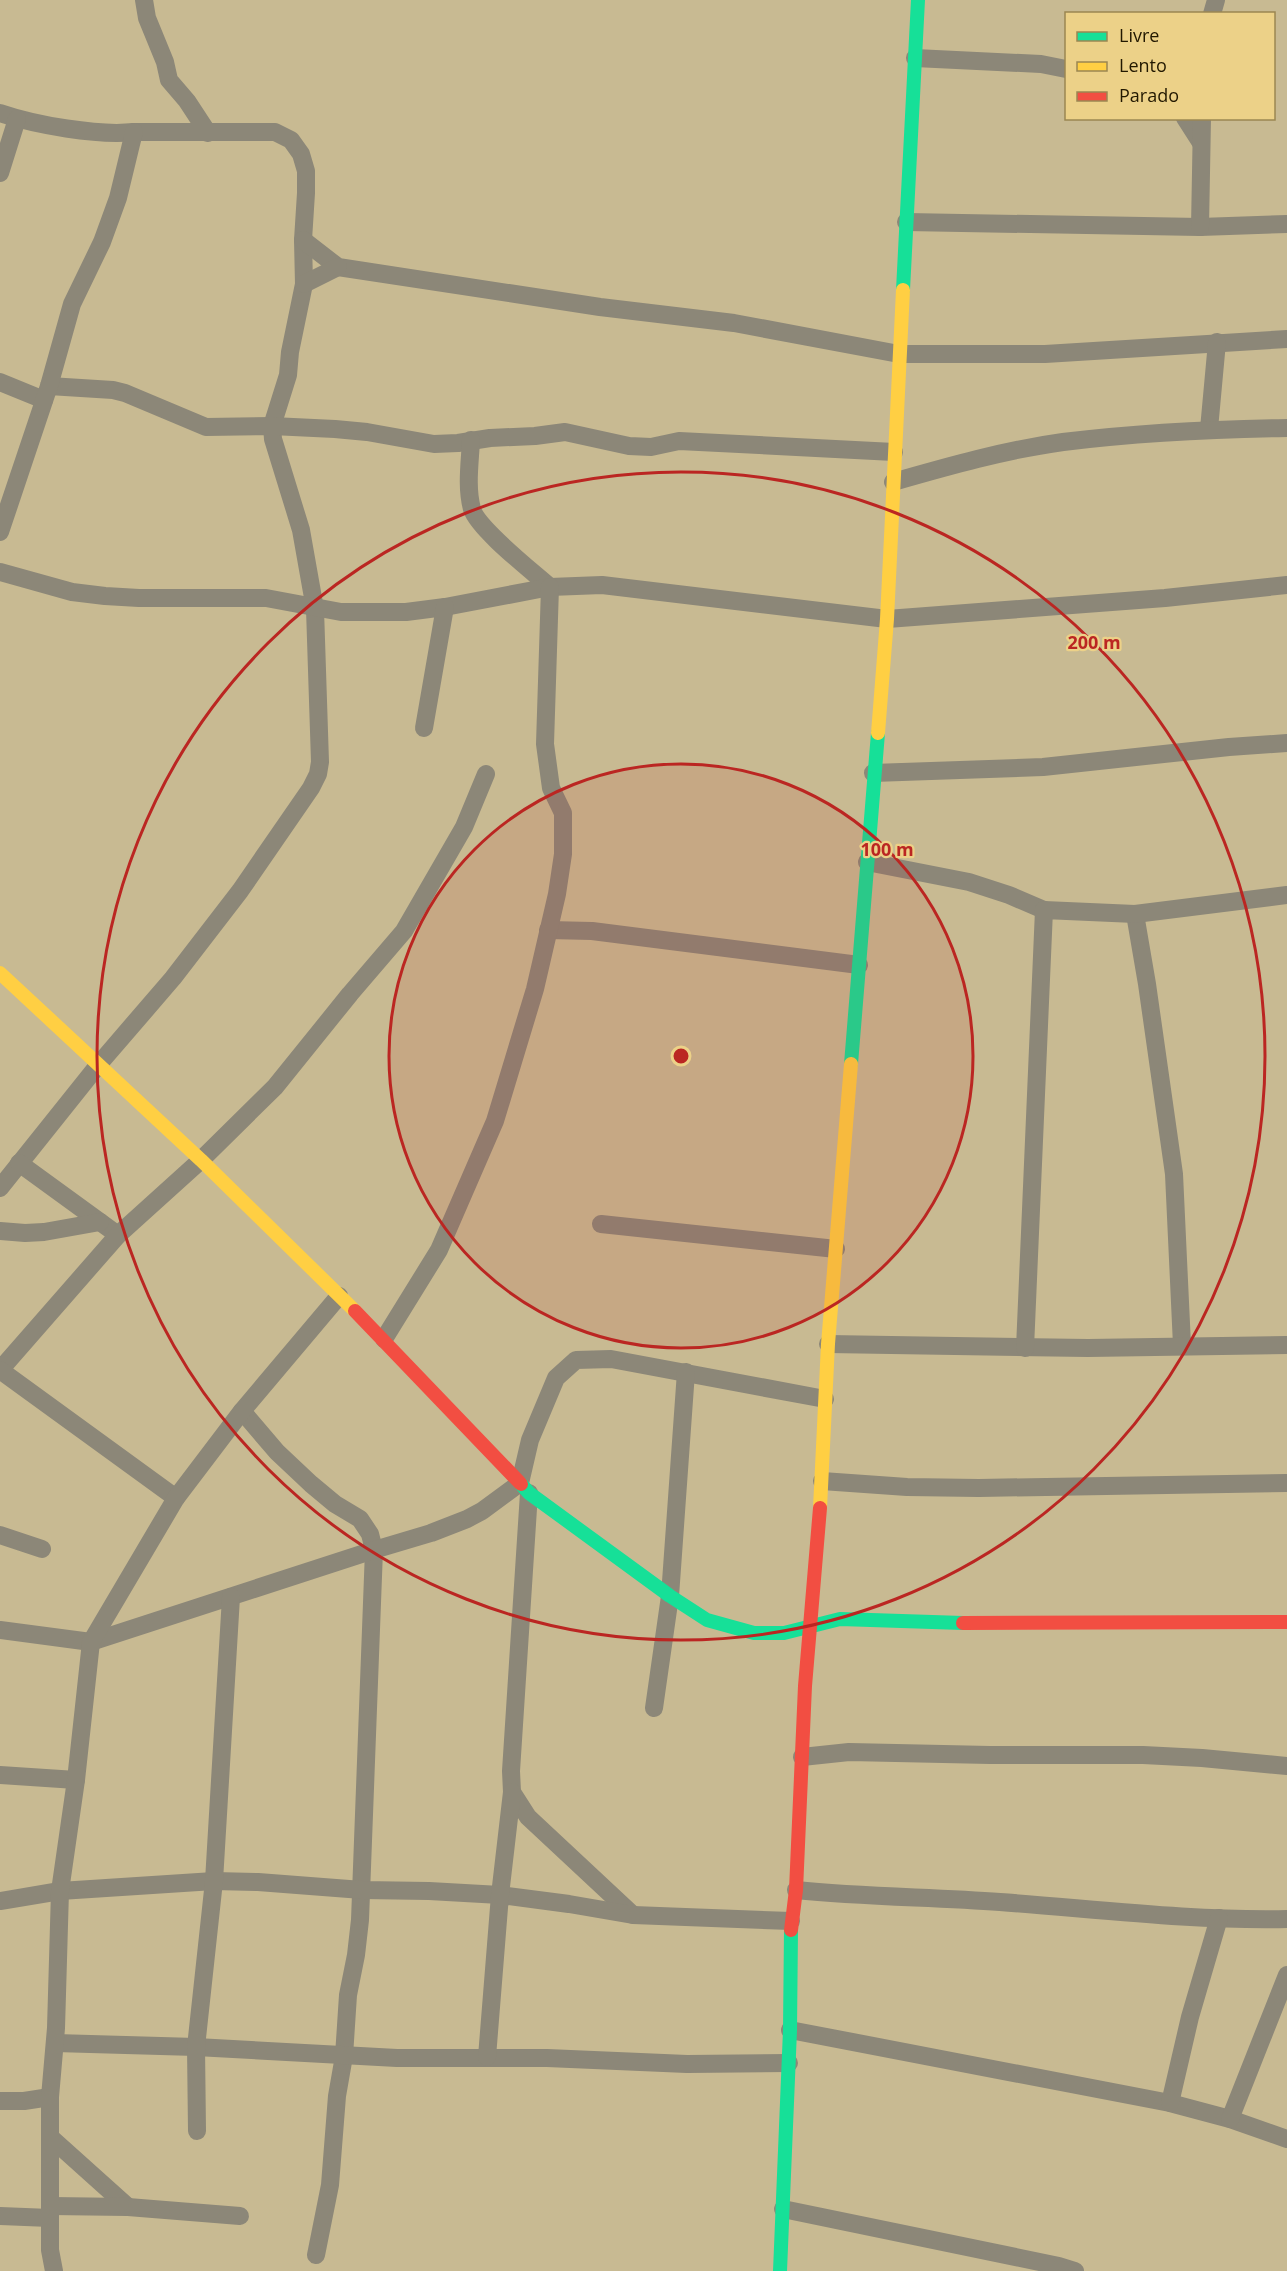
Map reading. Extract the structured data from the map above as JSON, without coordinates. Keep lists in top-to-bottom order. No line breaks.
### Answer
{"legend":["Livre","Lento","Parado"],"rings":["200 m","100 m"]}
